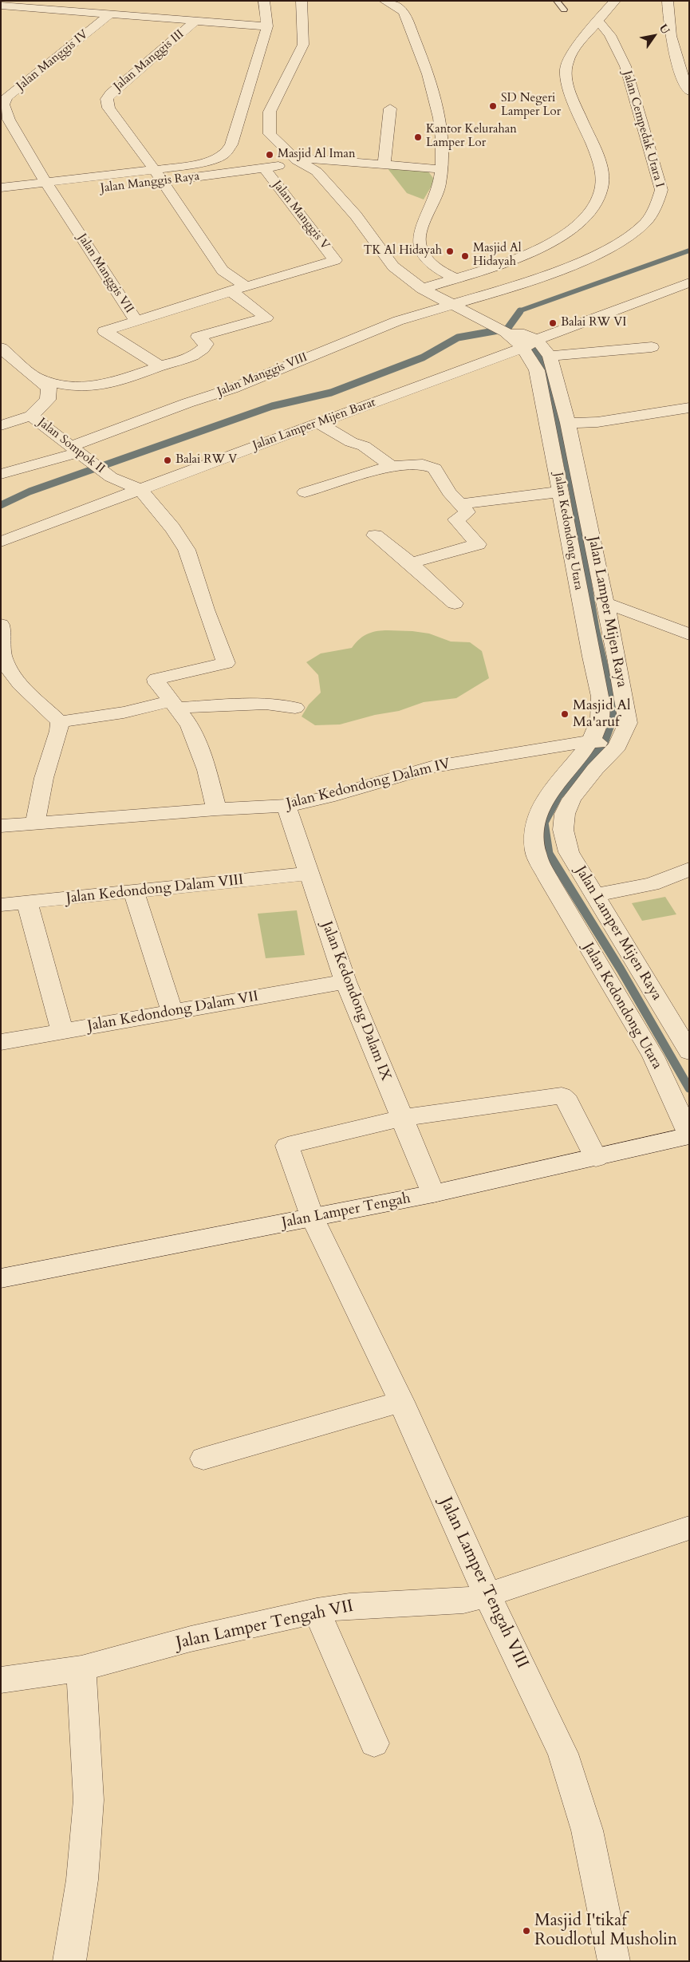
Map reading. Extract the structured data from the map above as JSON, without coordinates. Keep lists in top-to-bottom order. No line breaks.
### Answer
{"streets":{"street":["Jalan Manggis IV","Jalan Manggis III","Jalan Cempedak Utara I","Jalan Manggis Raya","Jalan Manggis V","Jalan Manggis VII","Jalan Manggis VIII","Jalan Lamper Mijen Barat","Jalan Sompok II","Jalan Kedondong Utara","Jalan Lamper Mijen Raya","Jalan Kedondong Dalam IV","Jalan Kedondong Dalam VIII","Jalan Kedondong Dalam IX","Jalan Kedondong Dalam VII","Jalan Lamper Tengah","Jalan Lamper Tengah VIII","Jalan Lamper Tengah VII"]},"crossings":[["Jalan Manggis IV","Jalan Manggis VII"],["Jalan Manggis III","Jalan Manggis Raya"],["Jalan Manggis III","Jalan Manggis V"],["Jalan Manggis III","Jalan Manggis VII"],["Jalan Cempedak Utara I","Jalan Manggis VIII"],["Jalan Manggis Raya","Jalan Manggis V"],["Jalan Manggis V","Jalan Manggis VII"],["Jalan Manggis VIII","Jalan Sompok II"],["Jalan Lamper Mijen Barat","Jalan Sompok II"],["Jalan Lamper Mijen Barat","Jalan Kedondong Utara"],["Jalan Lamper Mijen Barat","Jalan Lamper Mijen Raya"],["Jalan Kedondong Utara","Jalan Lamper Mijen Raya"],["Jalan Kedondong Utara","Jalan Kedondong Dalam IV"],["Jalan Kedondong Utara","Jalan Lamper Tengah"],["Jalan Lamper Mijen Raya","Jalan Kedondong Dalam IV"],["Jalan Kedondong Dalam IV","Jalan Kedondong Dalam IX"],["Jalan Kedondong Dalam VIII","Jalan Kedondong Dalam IX"],["Jalan Kedondong Dalam IX","Jalan Kedondong Dalam VII"],["Jalan Kedondong Dalam IX","Jalan Lamper Tengah"],["Jalan Kedondong Dalam IX","Jalan Lamper Tengah VIII"],["Jalan Lamper Tengah","Jalan Lamper Tengah VIII"],["Jalan Lamper Tengah VIII","Jalan Lamper Tengah VII"]],"places":["SD Negeri Lamper Lor","Kantor Kelurahan Lamper Lor","Masjid Al Iman","TK Al Hidayah","Masjid Al Hidayah","Balai RW VI","Balai RW V","Masjid Al Ma'aruf","Masjid I'tikaf Roudlotul Musholin"],"north":"top right"}
